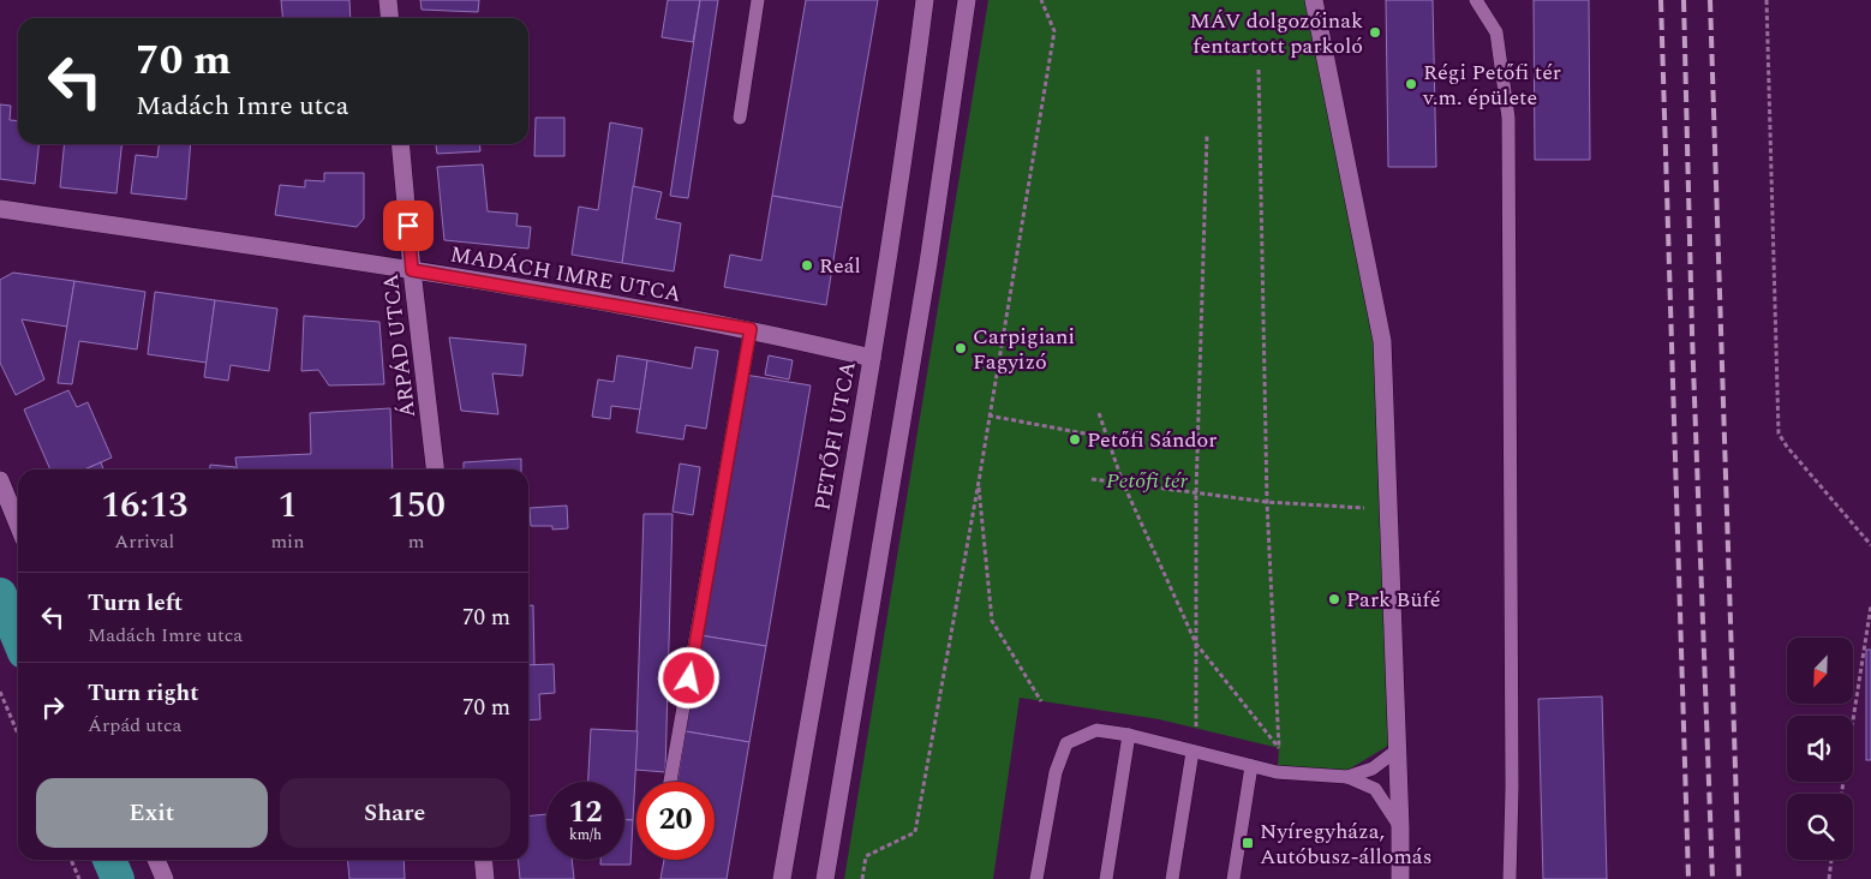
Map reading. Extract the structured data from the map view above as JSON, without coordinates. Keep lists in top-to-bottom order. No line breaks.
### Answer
{"streets":{"street":["MADÁCH IMRE UTCA","ÁRPÁD UTCA","PETŐFI UTCA"]},"crossings":[["MADÁCH IMRE UTCA","ÁRPÁD UTCA"],["MADÁCH IMRE UTCA","PETŐFI UTCA"]],"parks":["Petőfi tér"],"places":{"other":["MÁV dolgozóinak fentartott parkoló","Régi Petőfi tér v.m. épülete","Reál","Carpigiani Fagyizó","Petőfi Sándor","Park Büfé"],"transit":["Nyíregyháza, Autóbusz-állomás"]},"north":"bottom left","page":{"turn":["70 m","Madách Imre utca"],"eta":["16:13","Arrival","1","min","150","m"],"list":[{"name":"Turn left","note":"Madách Imre utca","value":"70 m"},{"name":"Turn right","note":"Árpád utca","value":"70 m"}],"buttons":["Exit","Share"],"speed":"12 km/h","limit":"20"}}
